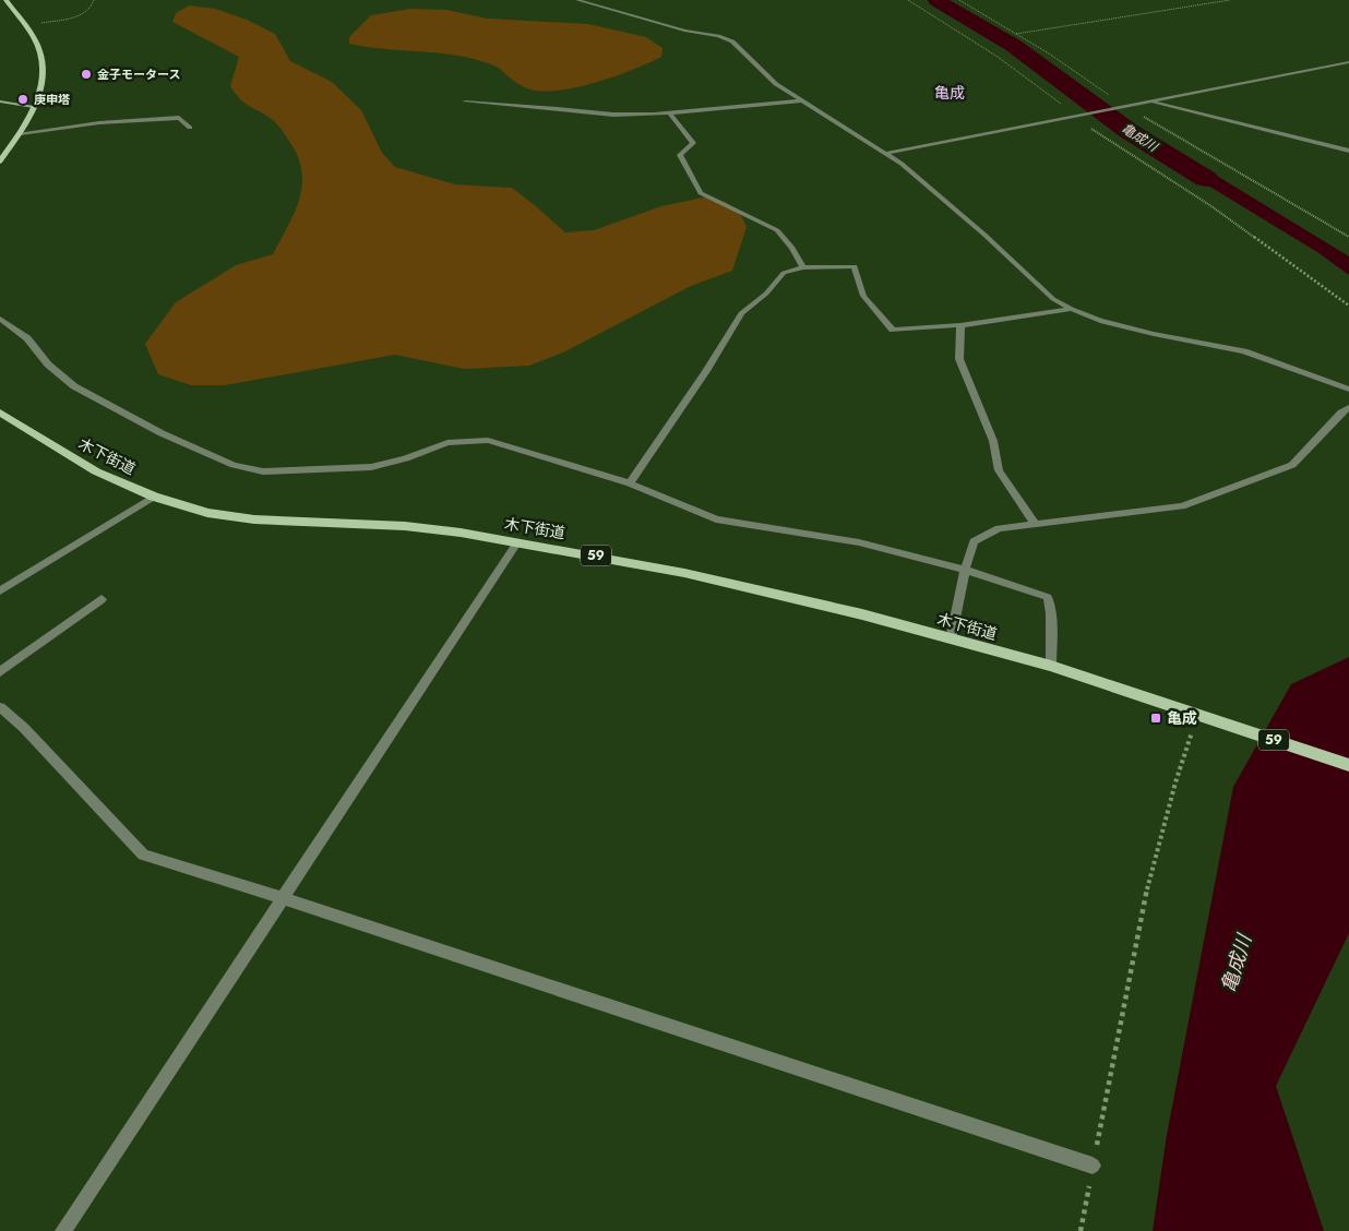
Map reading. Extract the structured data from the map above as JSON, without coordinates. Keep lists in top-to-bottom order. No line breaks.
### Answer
{"streets":{"main road":["木下街道","59"]},"crossings":[["木下街道","59"]],"districts":["亀成"],"water":["亀成川"],"places":{"other":["金子モータース","庚申塔"],"transit":["亀成"]}}
